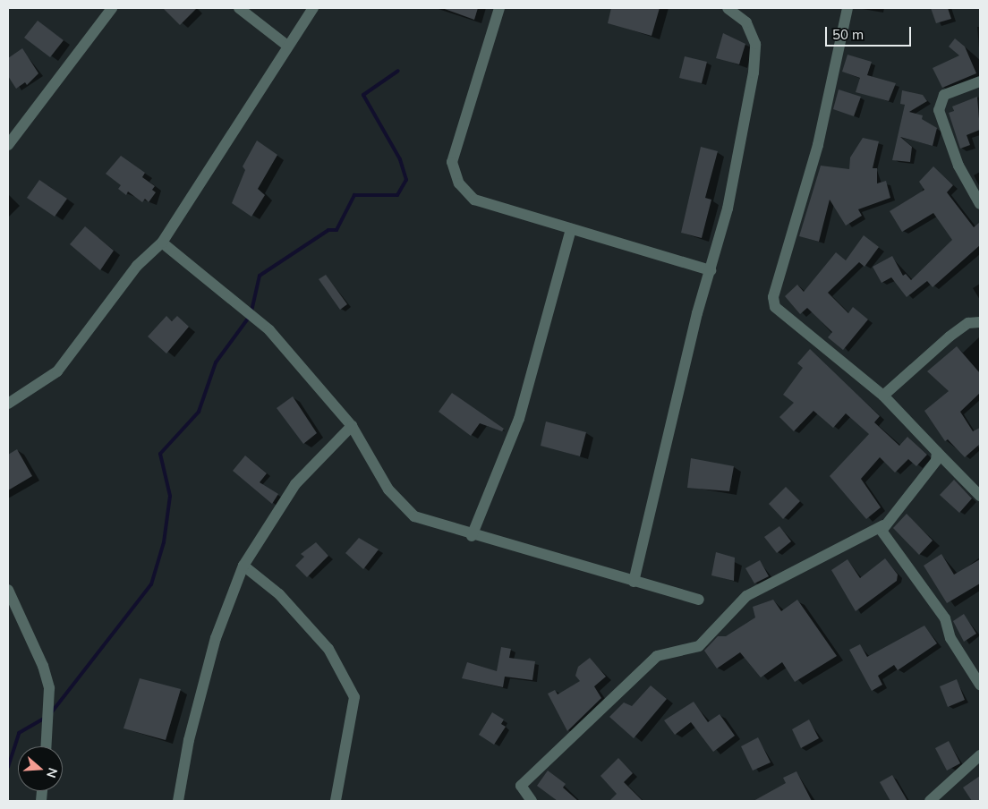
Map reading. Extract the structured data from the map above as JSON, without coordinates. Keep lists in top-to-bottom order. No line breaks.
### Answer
{"scale_bar":"50 m","north":"right"}
